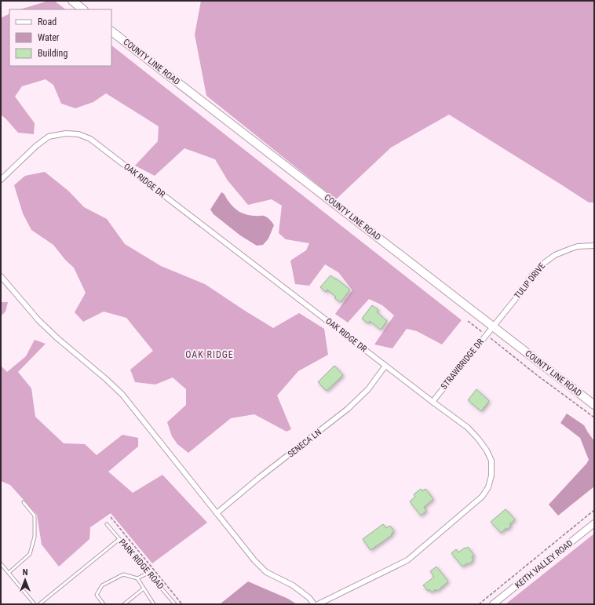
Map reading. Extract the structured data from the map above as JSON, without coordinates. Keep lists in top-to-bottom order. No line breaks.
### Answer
{"streets":{"main road":["COUNTY LINE ROAD"],"street":["OAK RIDGE DR","TULIP DRIVE","STRAWBRIDGE DR","SENECA LN","KEITH VALLEY ROAD"],"lane":["PARK RIDGE ROAD"]},"crossings":[["COUNTY LINE ROAD","TULIP DRIVE"],["COUNTY LINE ROAD","STRAWBRIDGE DR"],["OAK RIDGE DR","STRAWBRIDGE DR"],["OAK RIDGE DR","SENECA LN"],["TULIP DRIVE","STRAWBRIDGE DR"]],"districts":["OAK RIDGE"],"legend":["Road","Water","Building"],"north":"top"}
